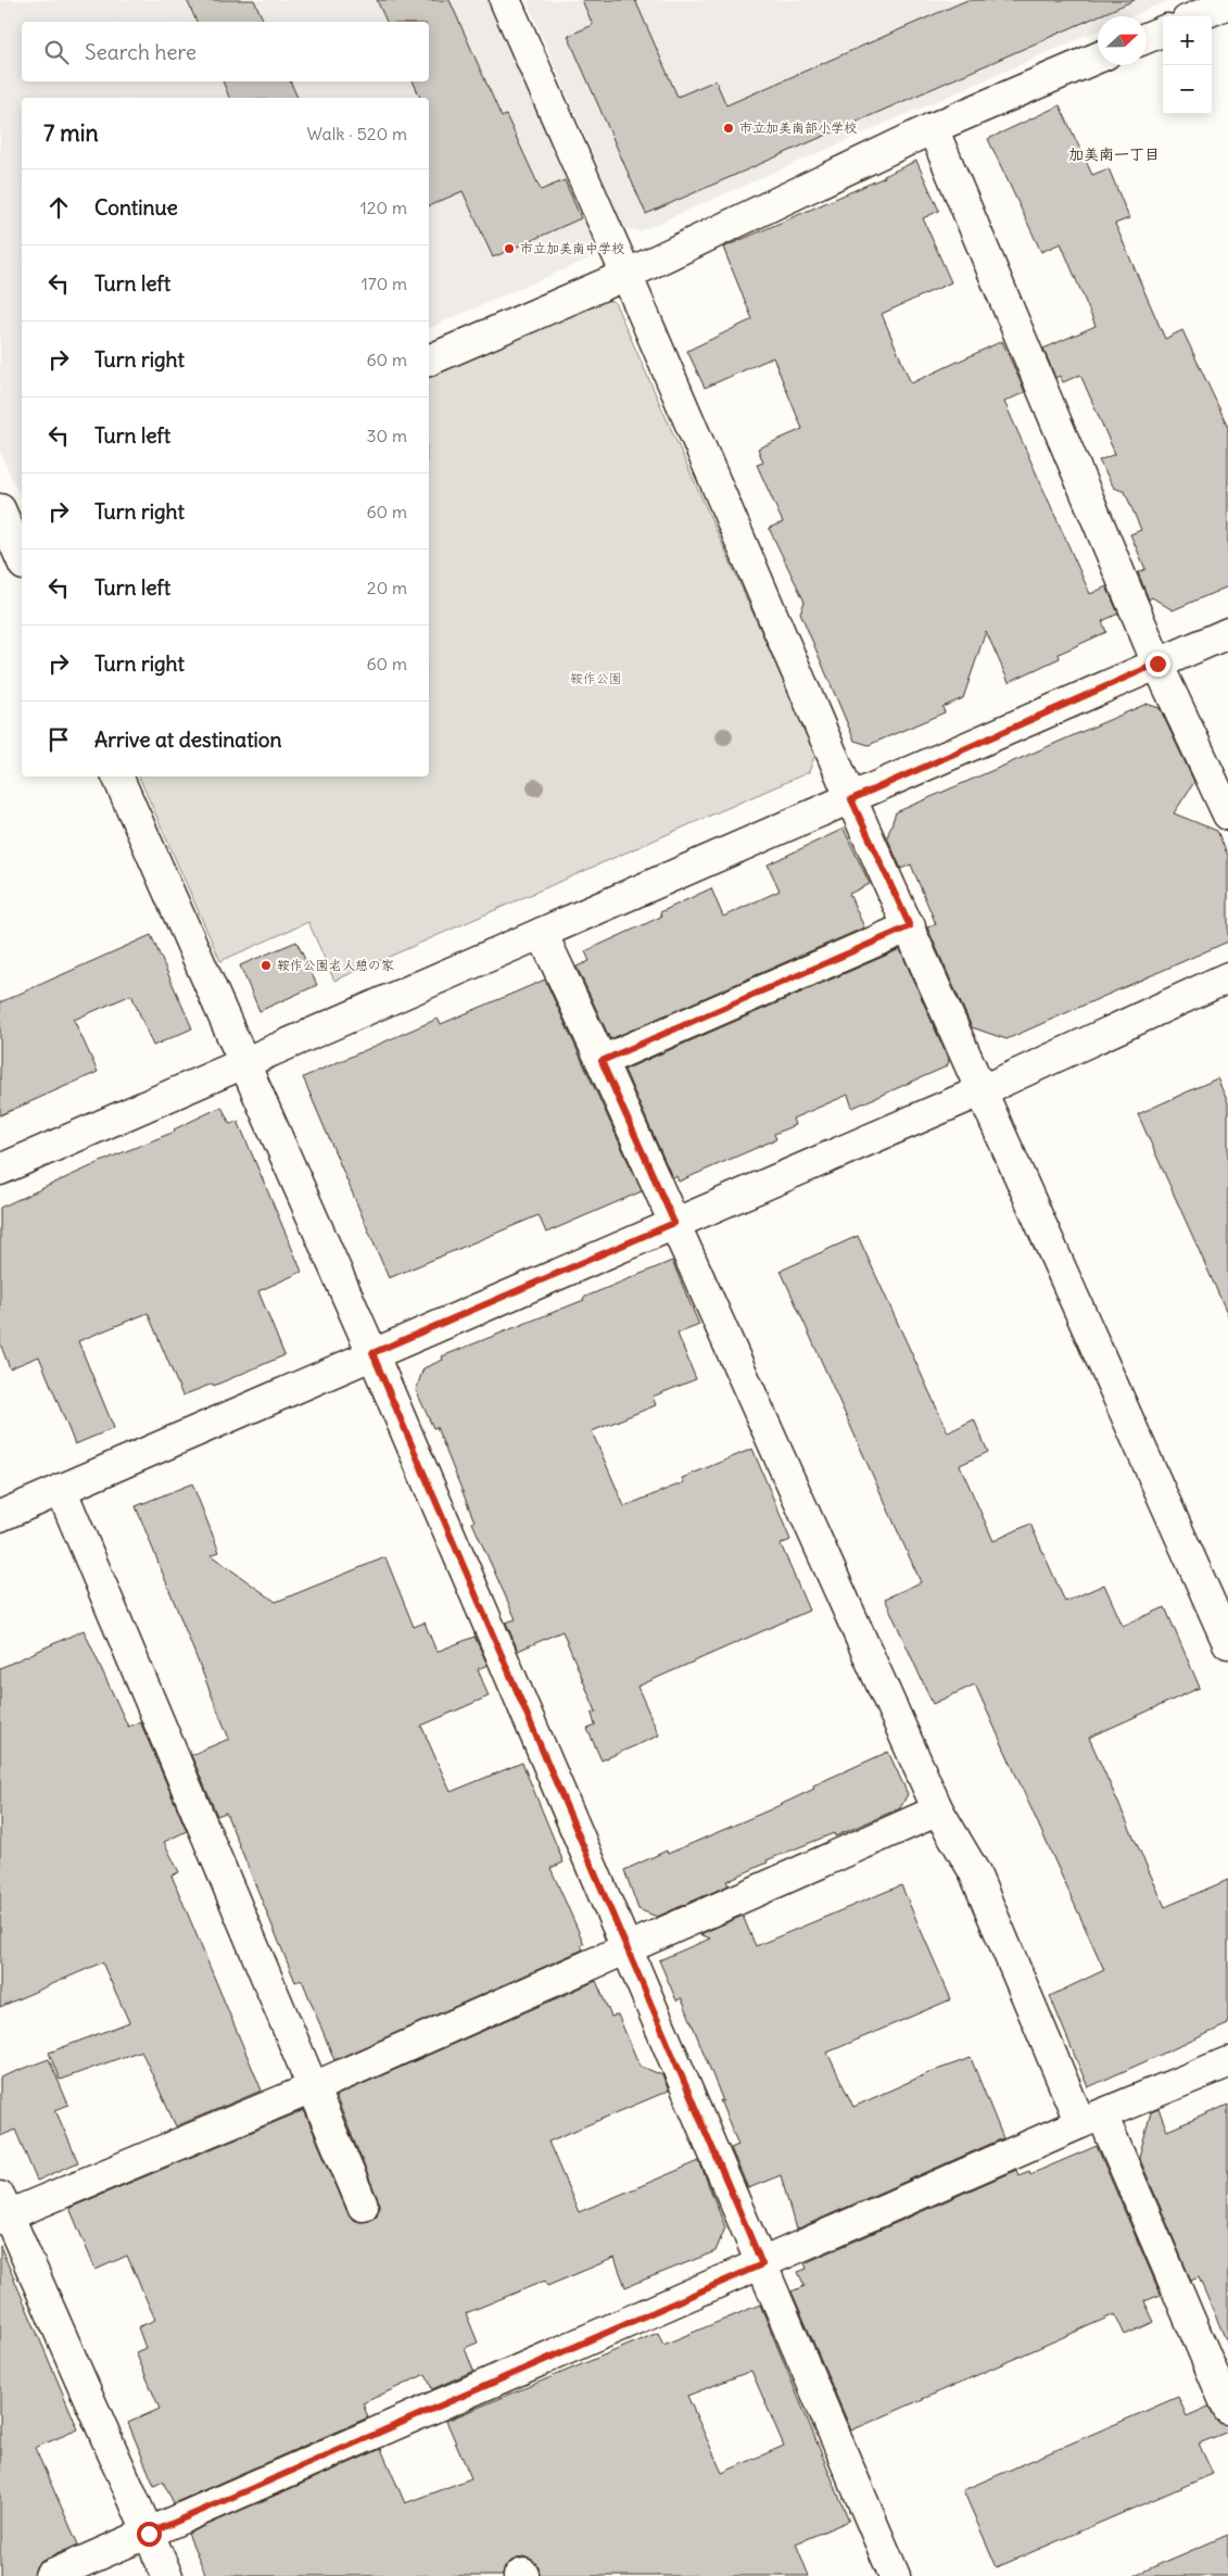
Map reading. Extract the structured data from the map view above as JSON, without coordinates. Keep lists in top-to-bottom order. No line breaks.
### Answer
{"districts":["加美南一丁目"],"parks":["鞍作公園"],"places":["市立加美南部小学校","市立加美南中学校","鞍作公園老人憩の家"],"north":"right","page":{"map_buttons":["+","−"],"search":"Search here","heading":["7 min","Walk · 520 m"],"list":[["Continue","120 m"],["Turn left","170 m"],["Turn right","60 m"],["Turn left","30 m"],["Turn right","60 m"],["Turn left","20 m"],["Turn right","60 m"],"Arrive at destination"]}}
